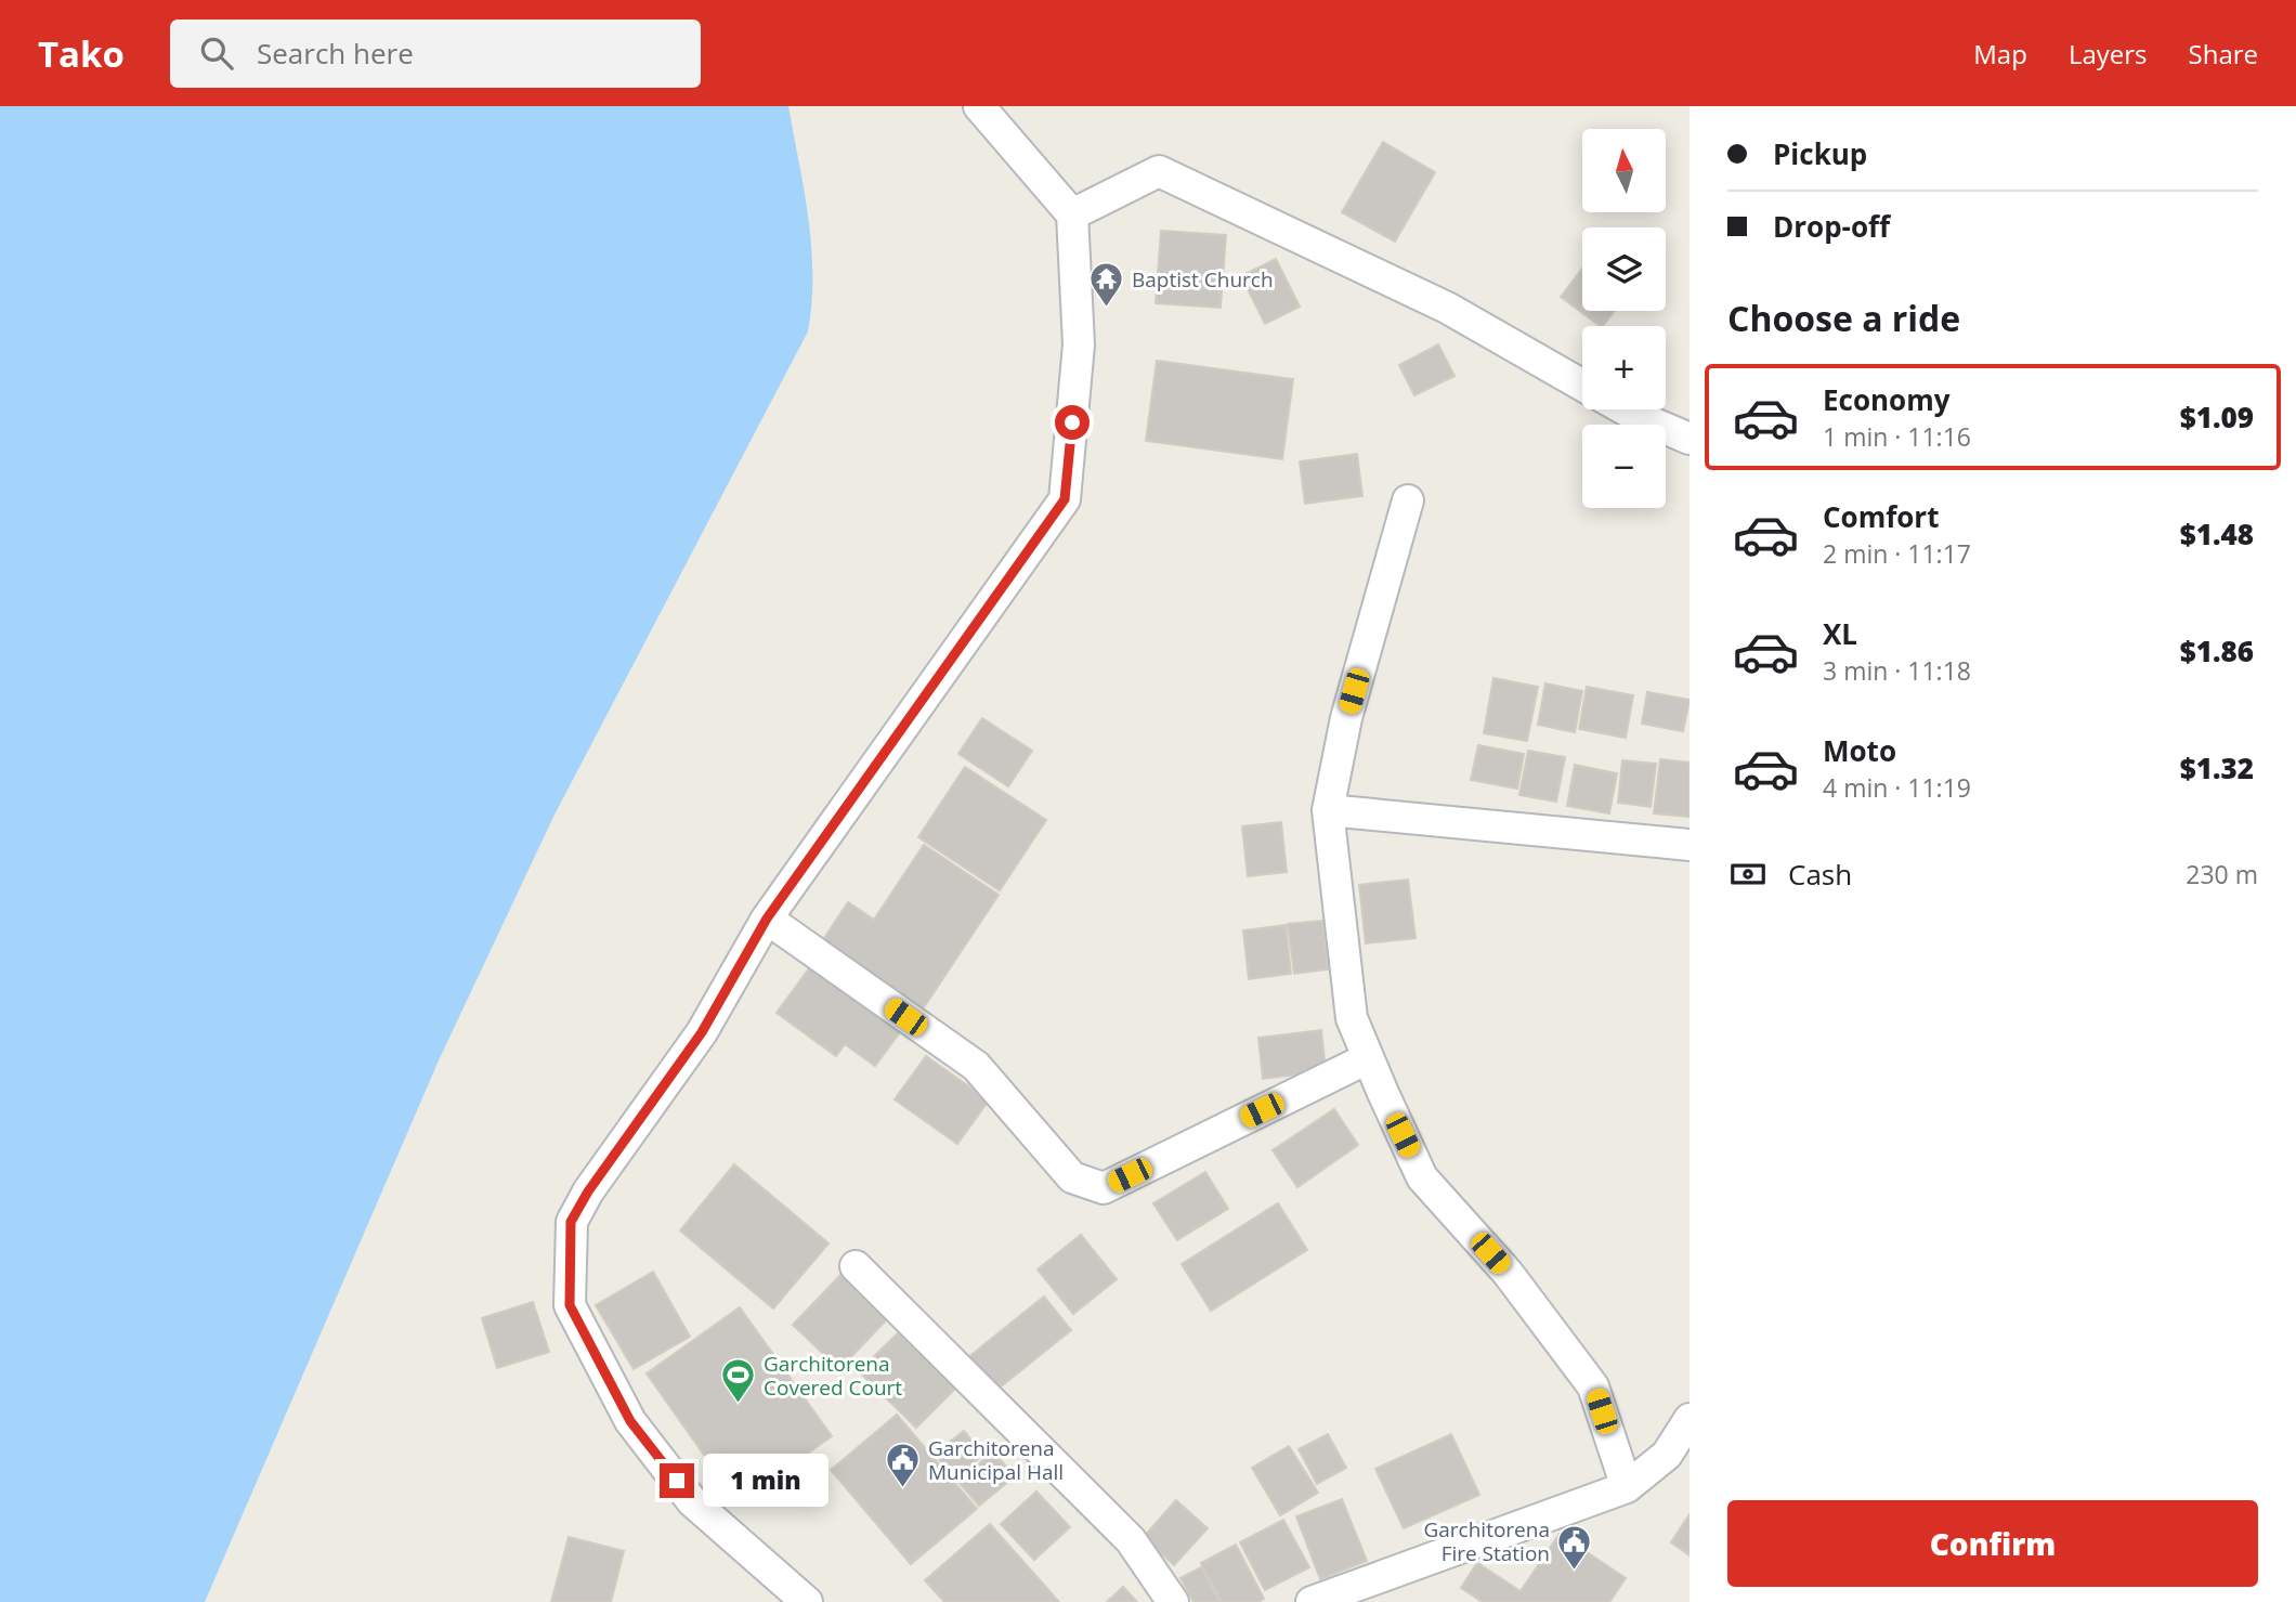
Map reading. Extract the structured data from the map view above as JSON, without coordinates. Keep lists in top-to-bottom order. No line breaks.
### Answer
{"places":{"temple":["Baptist Church"],"sports":["Garchitorena Covered Court"],"public building":["Garchitorena Municipal Hall","Garchitorena Fire Station"]},"north":"top","page":{"header":"Tako","search":"Search here","nav":["Map","Layers","Share"],"banner":["Pickup","Drop-off"],"map_buttons":["+","−"],"heading":"Choose a ride","list":[{"name":"Economy","note":"1 min · 11:16","value":"$1.09"},{"name":"Comfort","note":"2 min · 11:17","value":"$1.48"},{"name":"XL","note":"3 min · 11:18","value":"$1.86"},{"name":"Moto","note":"4 min · 11:19","value":"$1.32"}],"pay":["Cash","230 m"],"bubble":"1 min","buttons":"Confirm"}}
